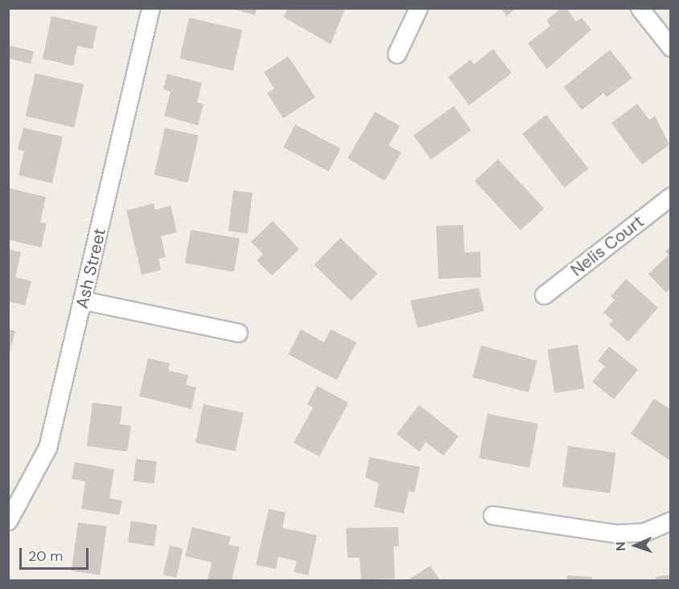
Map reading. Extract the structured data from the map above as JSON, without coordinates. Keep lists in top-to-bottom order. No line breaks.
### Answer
{"streets":{"street":["Nelis Court","Ash Street"]},"scale_bar":"20 m","north":"left"}
